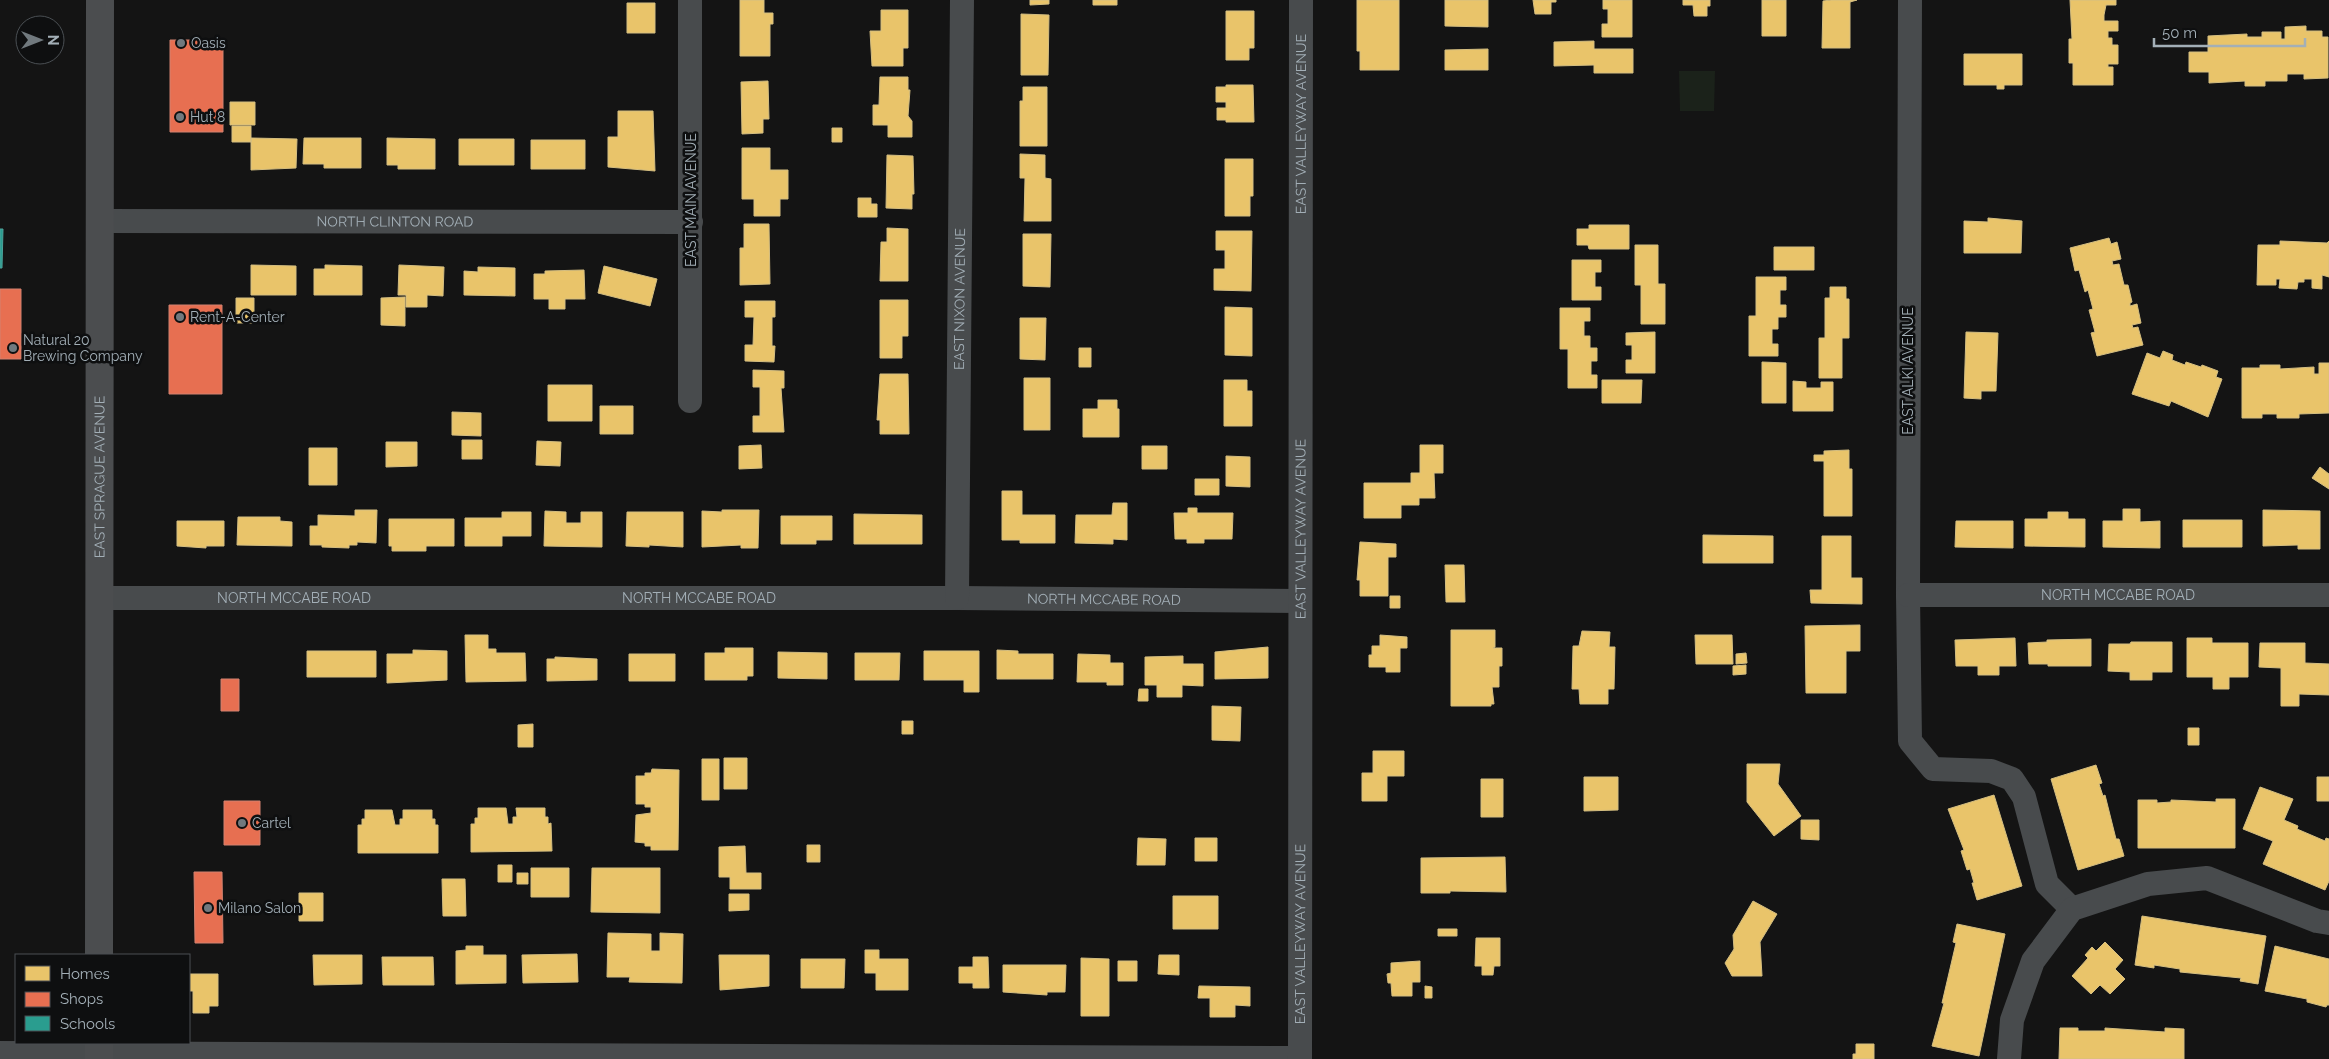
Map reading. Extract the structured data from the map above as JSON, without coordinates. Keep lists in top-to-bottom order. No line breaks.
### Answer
{"streets":{"main road":["EAST SPRAGUE AVENUE"],"street":["EAST VALLEYWAY AVENUE","EAST MAIN AVENUE","NORTH CLINTON ROAD","EAST NIXON AVENUE","EAST ALKI AVENUE","NORTH MCCABE ROAD"]},"crossings":[["EAST VALLEYWAY AVENUE","NORTH MCCABE ROAD"],["EAST MAIN AVENUE","NORTH CLINTON ROAD"],["NORTH CLINTON ROAD","EAST SPRAGUE AVENUE"],["EAST NIXON AVENUE","NORTH MCCABE ROAD"],["EAST ALKI AVENUE","NORTH MCCABE ROAD"],["EAST SPRAGUE AVENUE","NORTH MCCABE ROAD"]],"places":["Oasis","Hut 8","Rent-A-Center","Natural 20 Brewing Company","Cartel","Milano Salon"],"legend":["Homes","Shops","Schools"],"scale_bar":"50 m","north":"right"}
